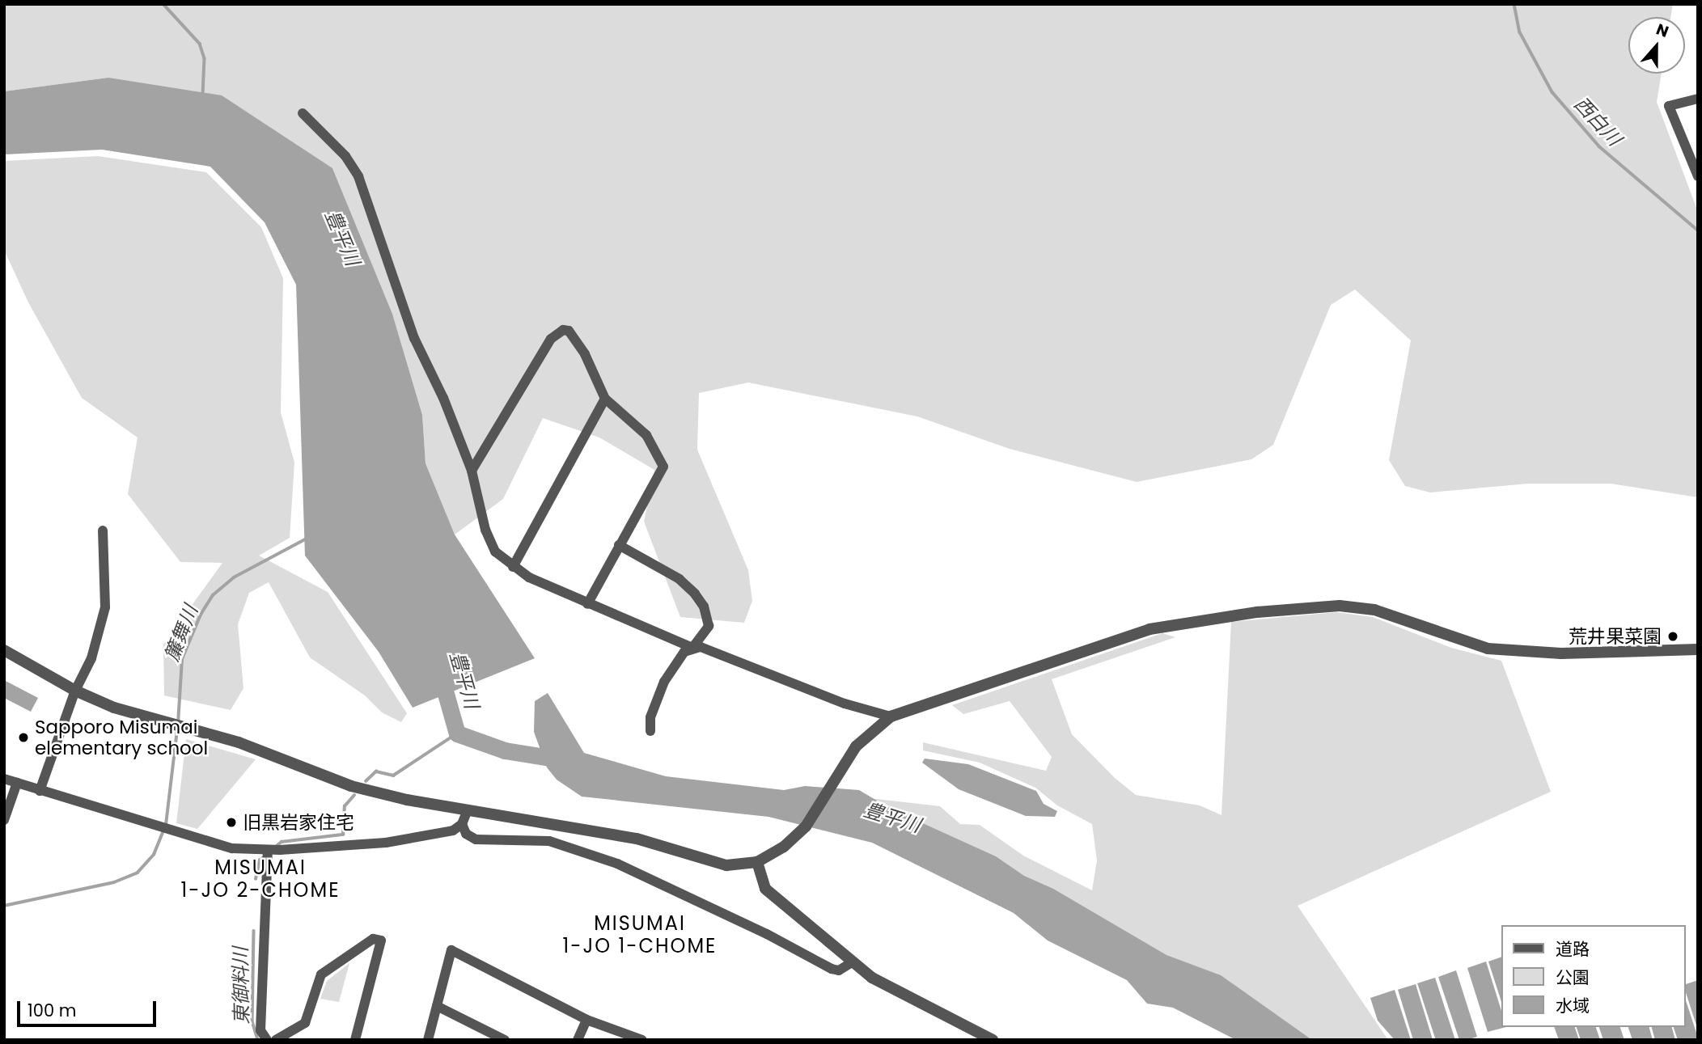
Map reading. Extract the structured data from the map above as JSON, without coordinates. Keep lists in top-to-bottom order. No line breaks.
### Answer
{"districts":["MISUMAI 1-JO 2-CHOME","MISUMAI 1-JO 1-CHOME"],"water":["西白川","豊平川","簾舞川","東御料川"],"places":["荒井果菜園","Sapporo Misumai elementary school","旧黒岩家住宅"],"legend":["道路","公園","水域"],"scale_bar":"100 m","north":"top"}
